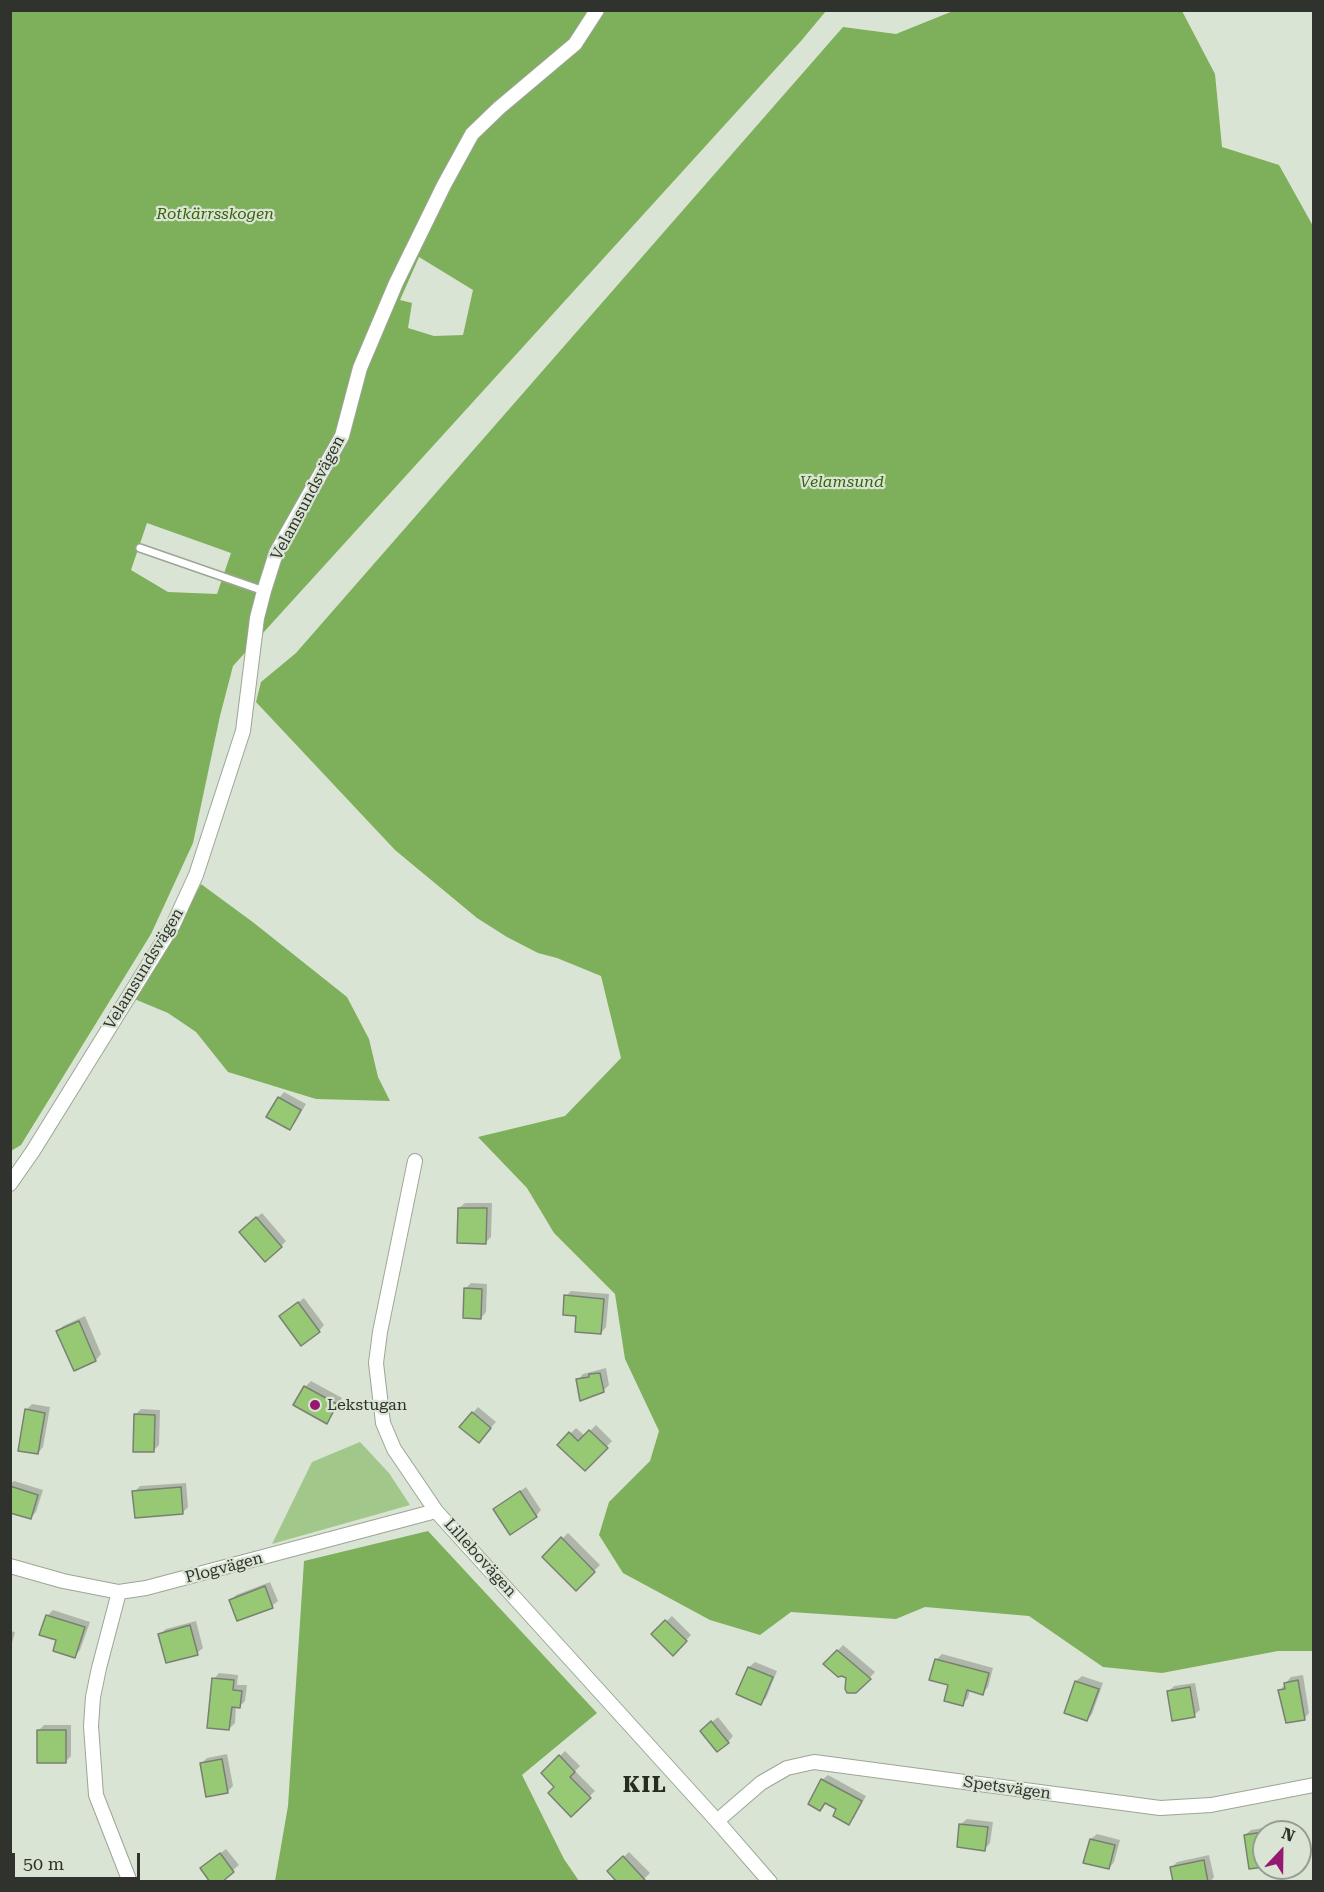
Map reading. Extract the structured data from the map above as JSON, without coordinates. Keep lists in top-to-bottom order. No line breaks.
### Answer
{"streets":{"street":["Velamsundsvägen","Lillebovägen","Plogvägen","Spetsvägen"]},"crossings":[["Lillebovägen","Plogvägen"],["Lillebovägen","Spetsvägen"]],"districts":["KIL"],"parks":["Rotkärrsskogen","Velamsund"],"places":["Lekstugan"],"scale_bar":"50 m","north":"top"}
